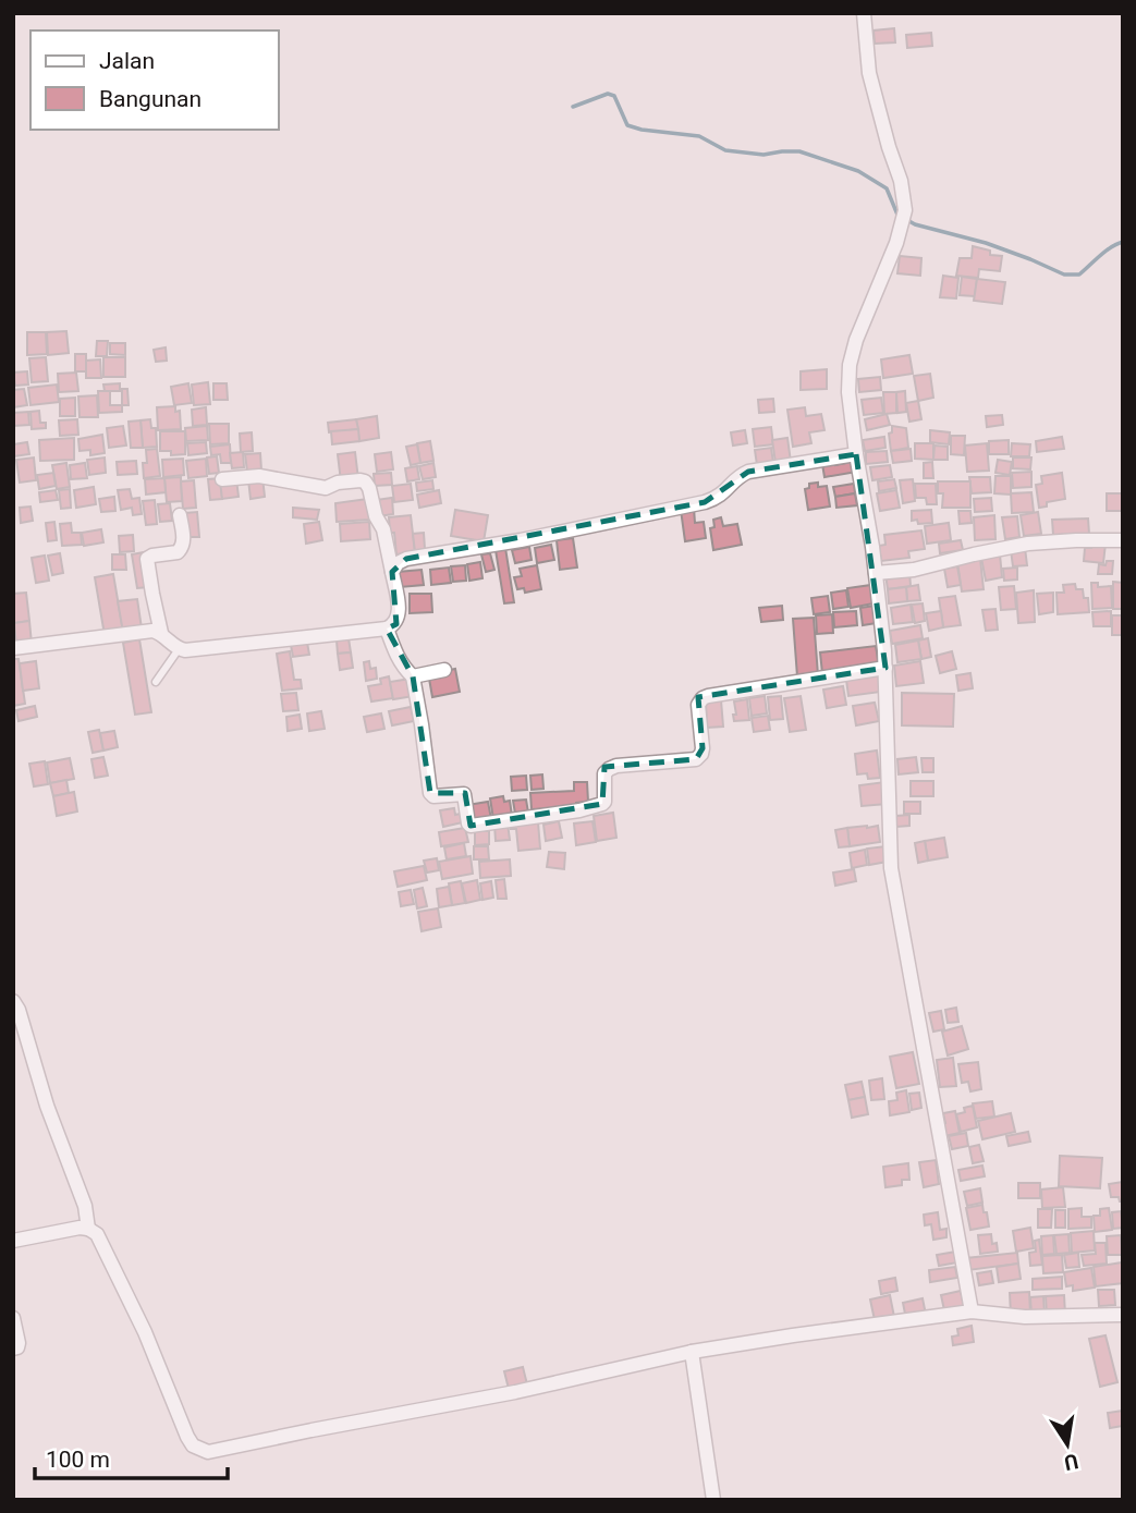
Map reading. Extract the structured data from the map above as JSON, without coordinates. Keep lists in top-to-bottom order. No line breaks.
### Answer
{"legend":["Jalan","Bangunan"],"scale_bar":"100 m","north":"bottom"}
